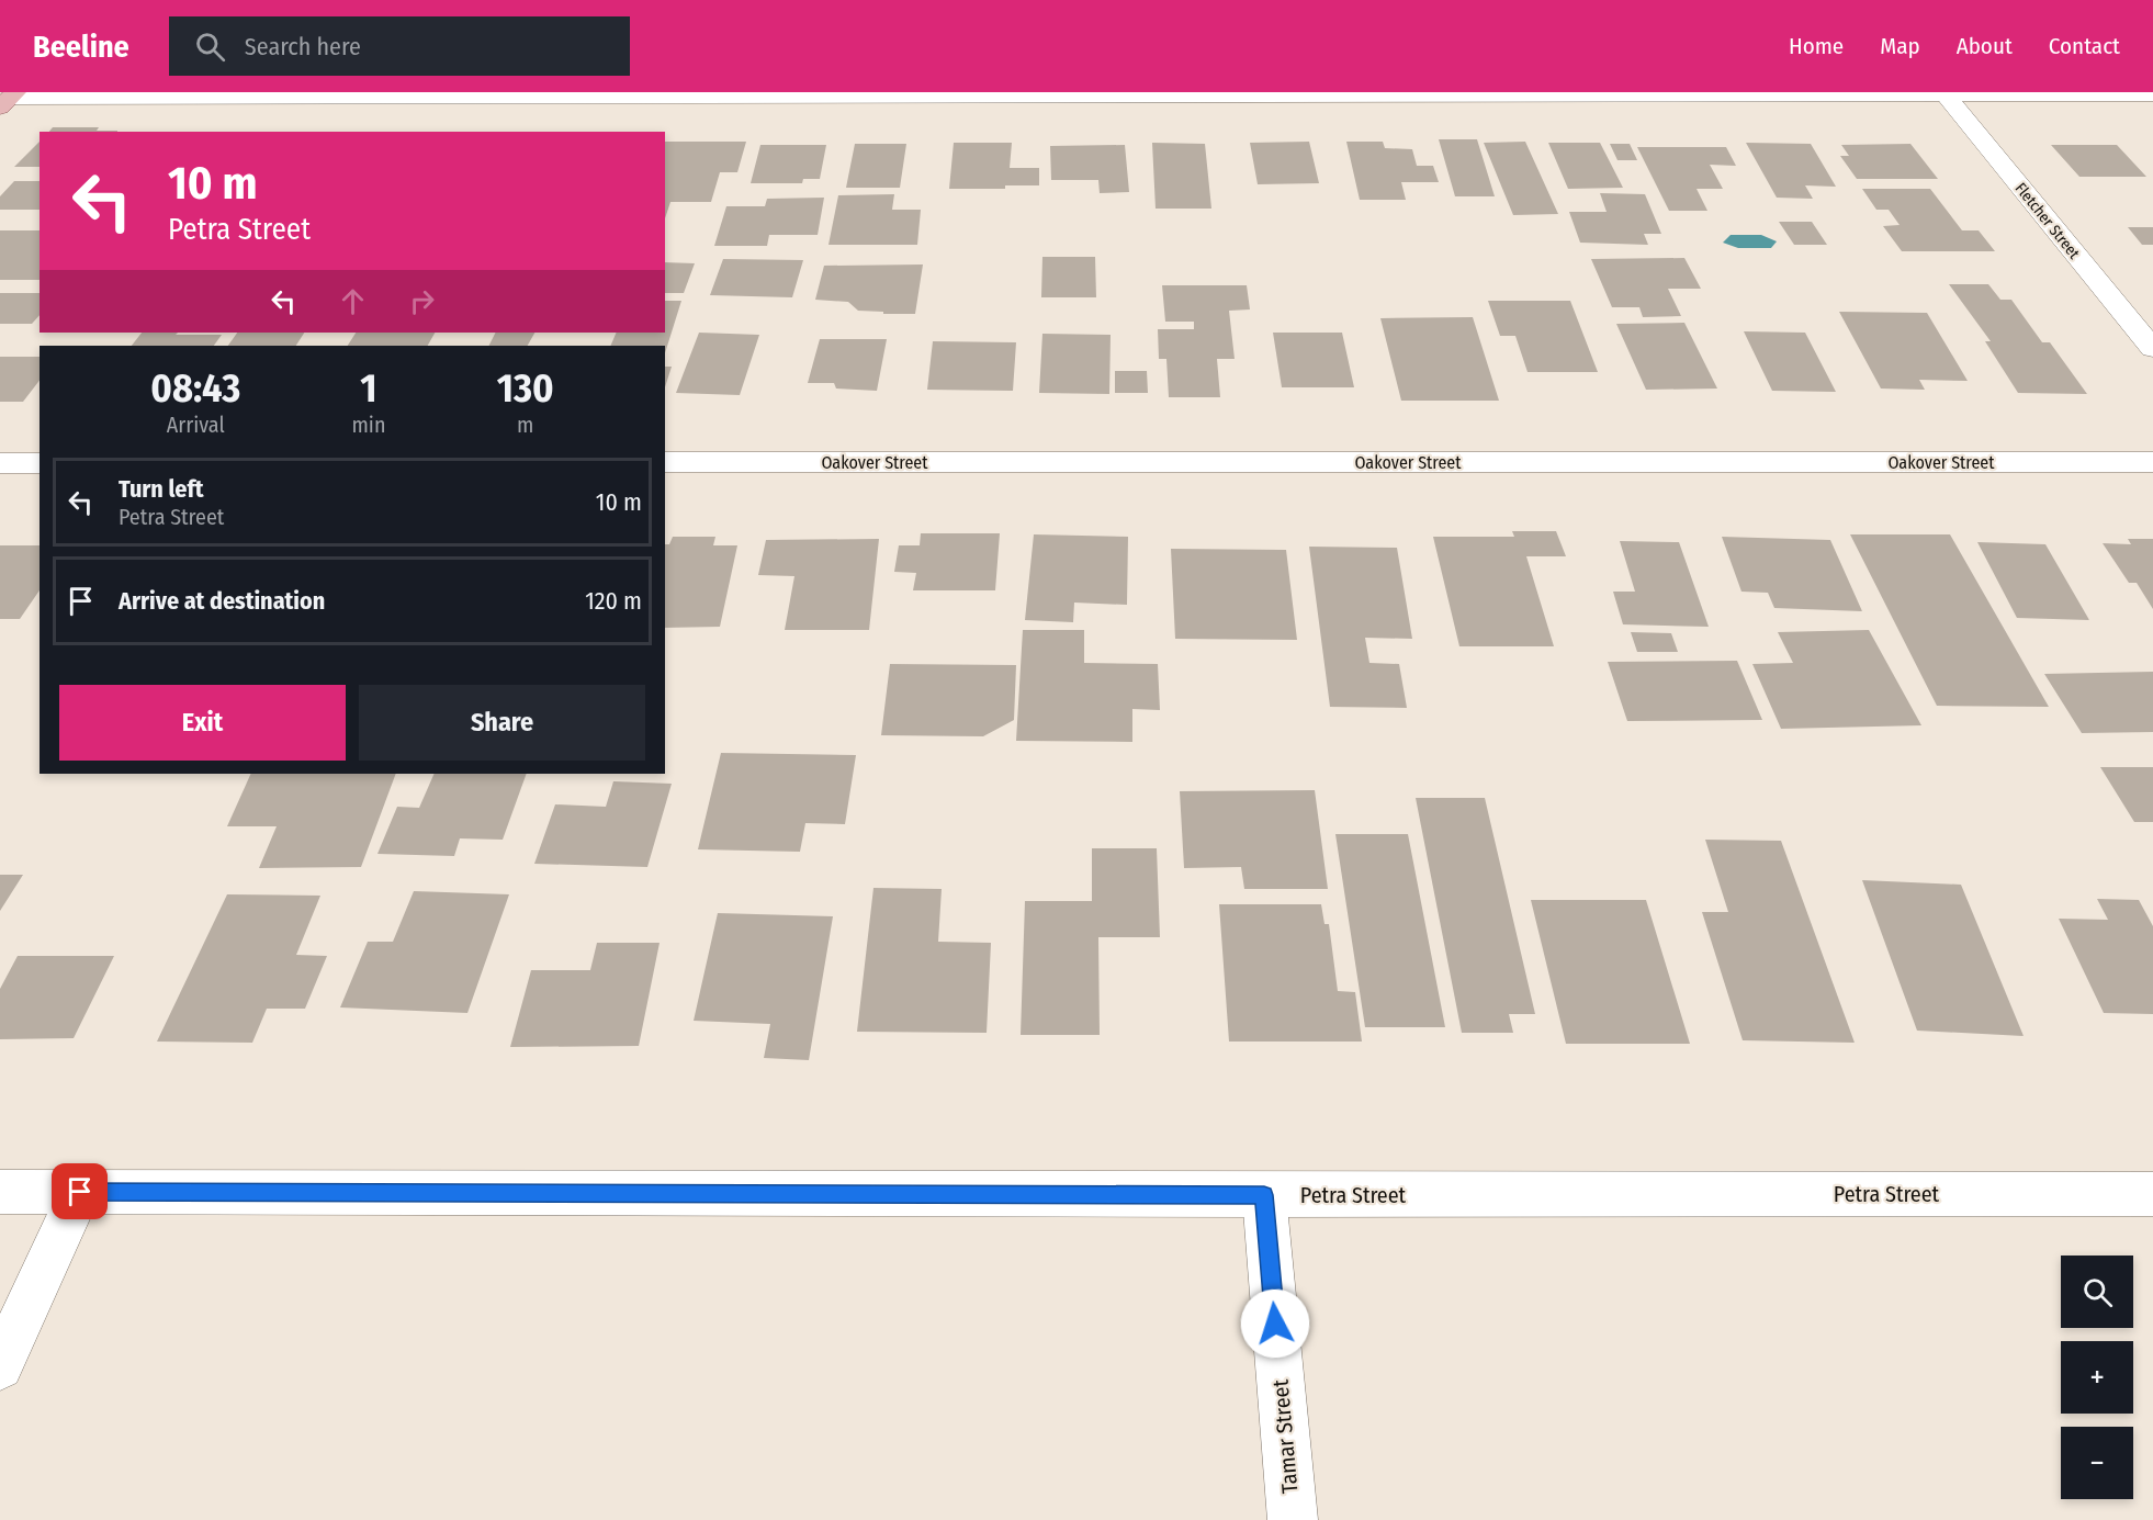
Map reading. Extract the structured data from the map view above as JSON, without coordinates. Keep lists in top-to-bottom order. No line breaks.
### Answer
{"streets":{"street":["Fletcher Street","Oakover Street","Petra Street","Tamar Street"]},"crossings":[["Petra Street","Tamar Street"]],"page":{"header":"Beeline","search":"Search here","nav":["Home","Map","About","Contact"],"turn":["10 m","Petra Street"],"eta":["08:43","Arrival","1","min","130","m"],"list":[{"name":"Turn left","note":"Petra Street","value":"10 m"},{"name":"Arrive at destination","value":"120 m"}],"buttons":["Exit","Share"],"map_buttons":["+","−"]}}
